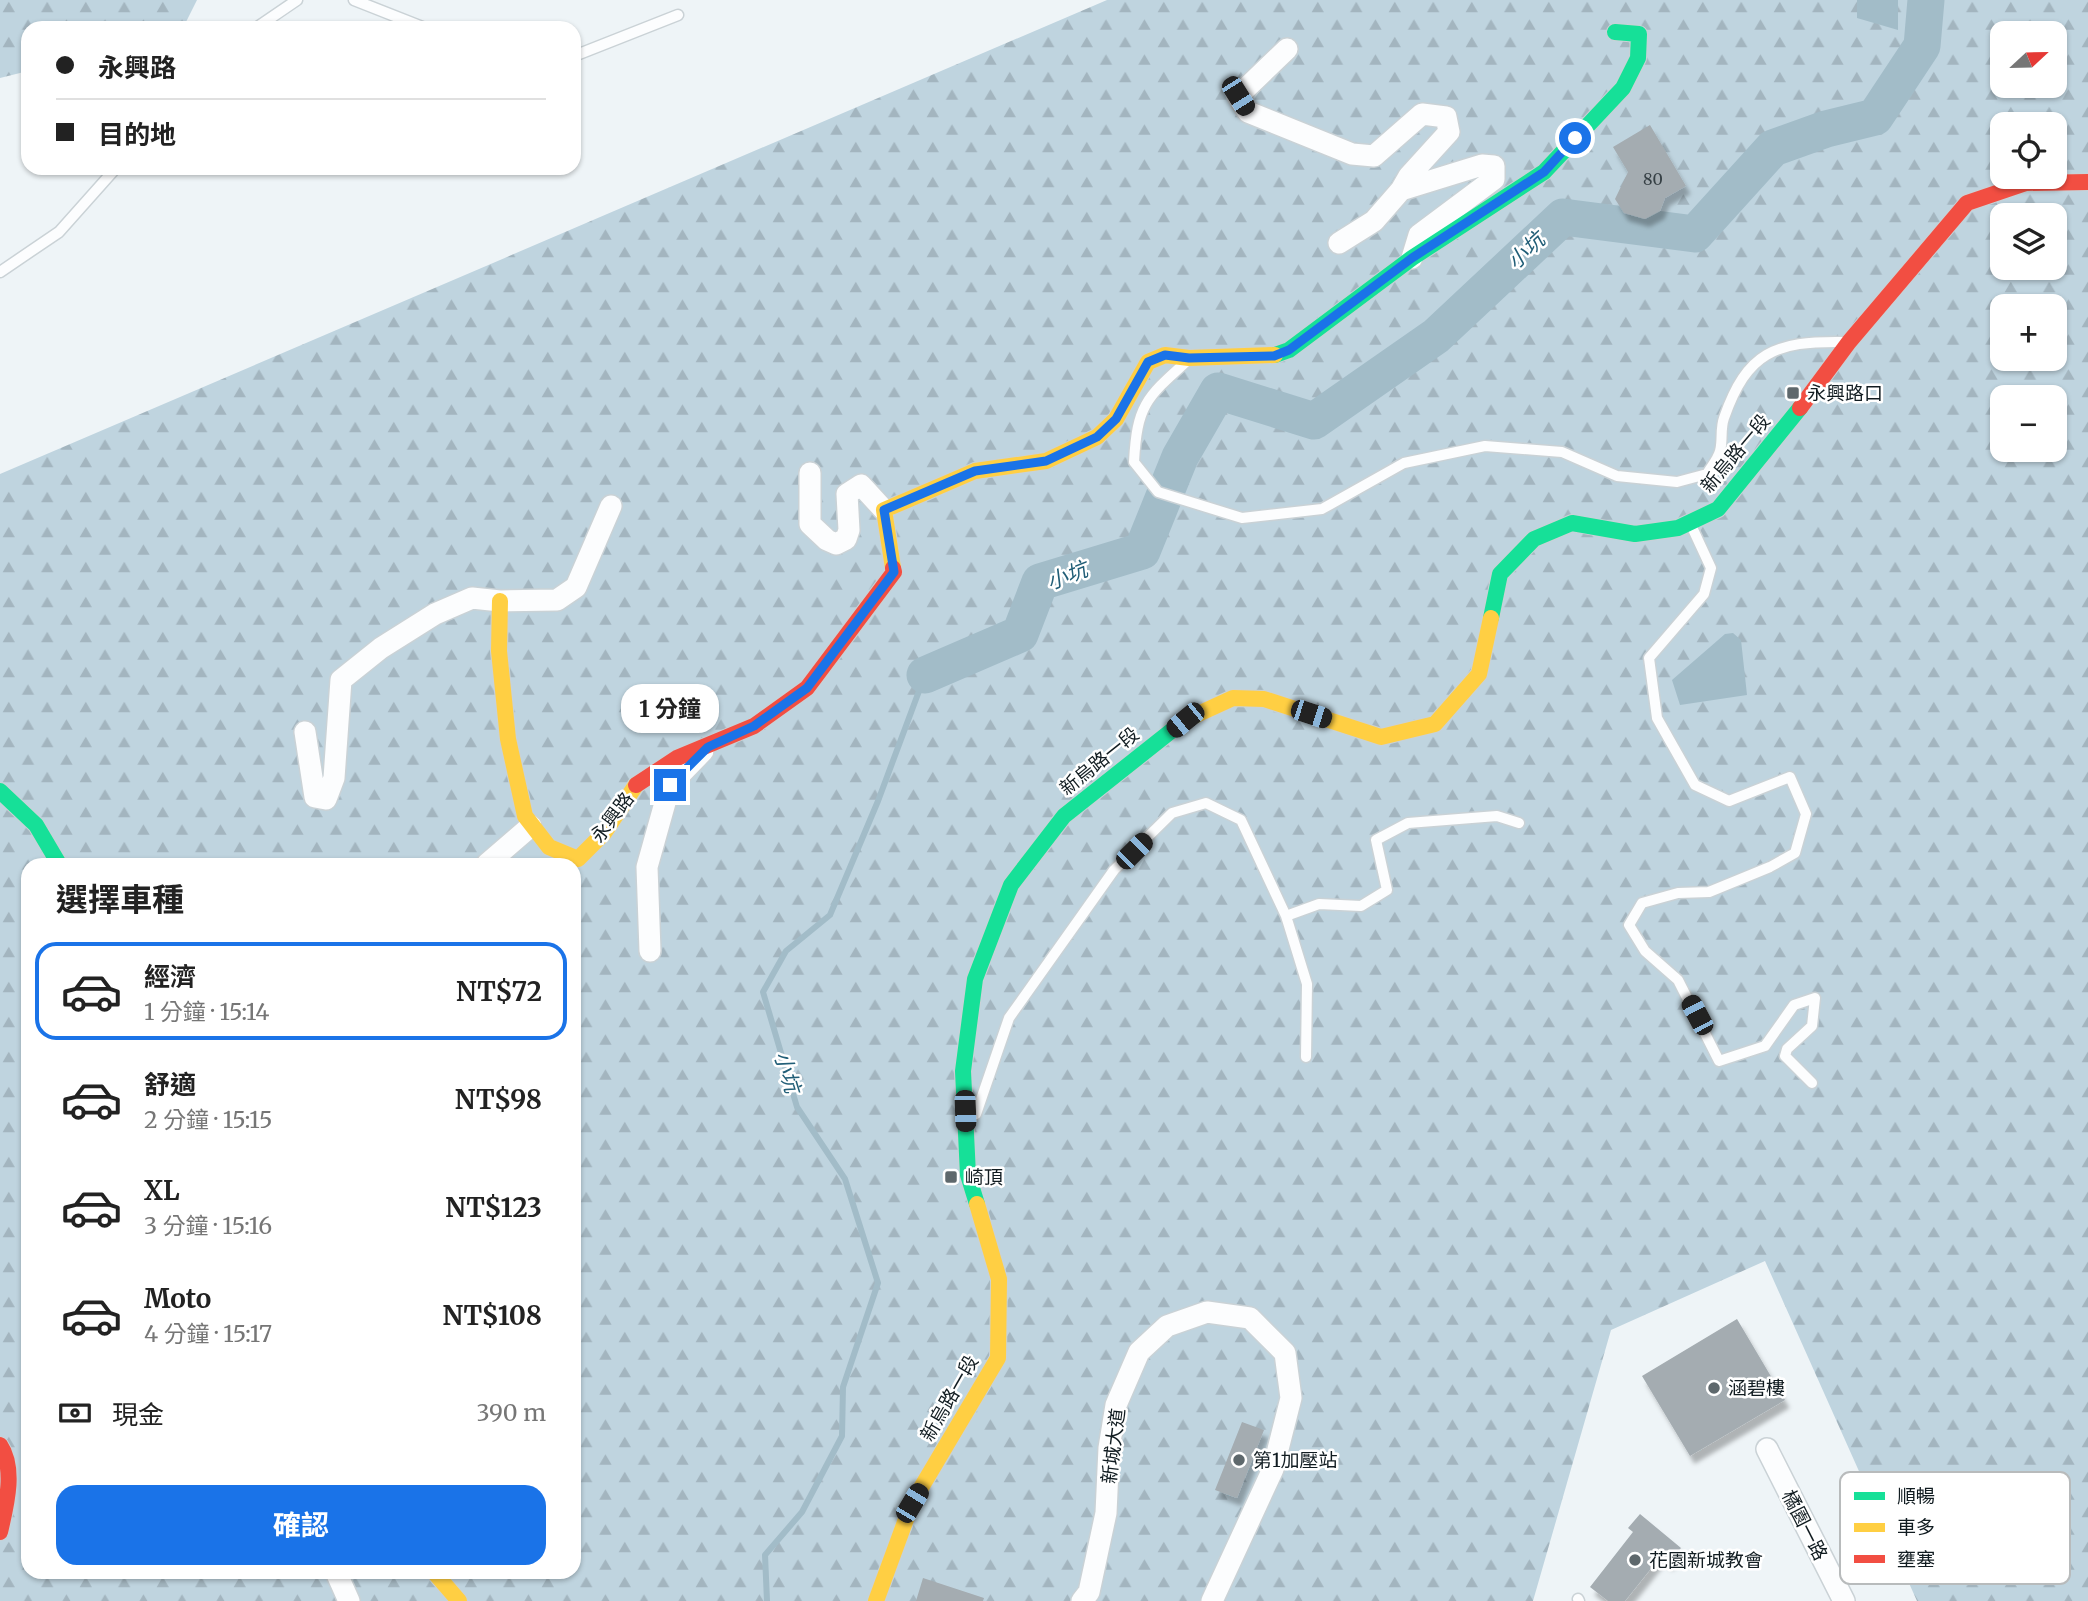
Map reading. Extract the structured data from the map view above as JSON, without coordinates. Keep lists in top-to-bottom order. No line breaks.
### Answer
{"streets":{"main road":["新烏路一段","永興路"],"street":["新城大道","橘園一路"]},"water":["小坑"],"places":{"transit":["永興路口","崎頂"],"other":["涵碧樓","第1加壓站","花園新城教會"]},"house_numbers":["80"],"legend":["順暢","車多","壅塞"],"north":"right","page":{"map_buttons":["+","−"],"banner":["永興路","目的地"],"bubble":"1 分鐘","heading":"選擇車種","list":[{"name":"經濟","note":"1 分鐘 · 15:14","value":"NT$72"},{"name":"舒適","note":"2 分鐘 · 15:15","value":"NT$98"},{"name":"XL","note":"3 分鐘 · 15:16","value":"NT$123"},{"name":"Moto","note":"4 分鐘 · 15:17","value":"NT$108"}],"pay":["現金","390 m"],"buttons":"確認"}}
